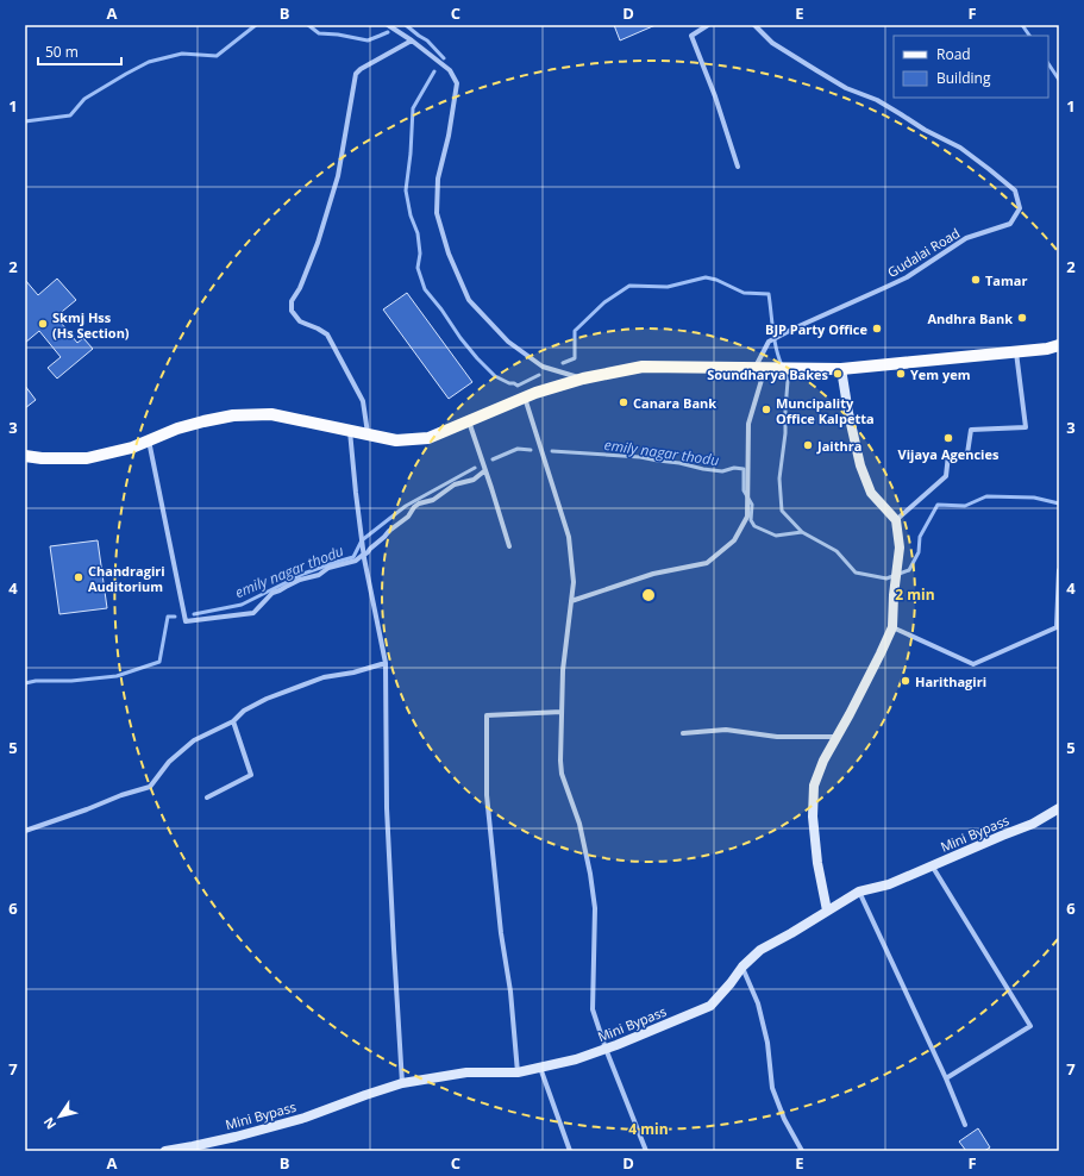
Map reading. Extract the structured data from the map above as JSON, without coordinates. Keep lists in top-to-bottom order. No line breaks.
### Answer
{"streets":{"main road":["Mini Bypass"],"street":["Gudalai Road"]},"water":["emily nagar thodu"],"places":["Tamar","Andhra Bank","Skmj Hss (Hs Section)","BJP Party Office","Soundharya Bakes","Yem yem","Canara Bank","Muncipality Office Kalpetta","Vijaya Agencies","Jaithra","Chandragiri Auditorium","Harithagiri"],"legend":["Road","Building"],"scale_bar":"50 m","north":"bottom left","grid":{"columns":["A","B","C","D","E","F"],"rows":["1","2","3","4","5","6","7"]},"rings":["2 min","4 min"]}
